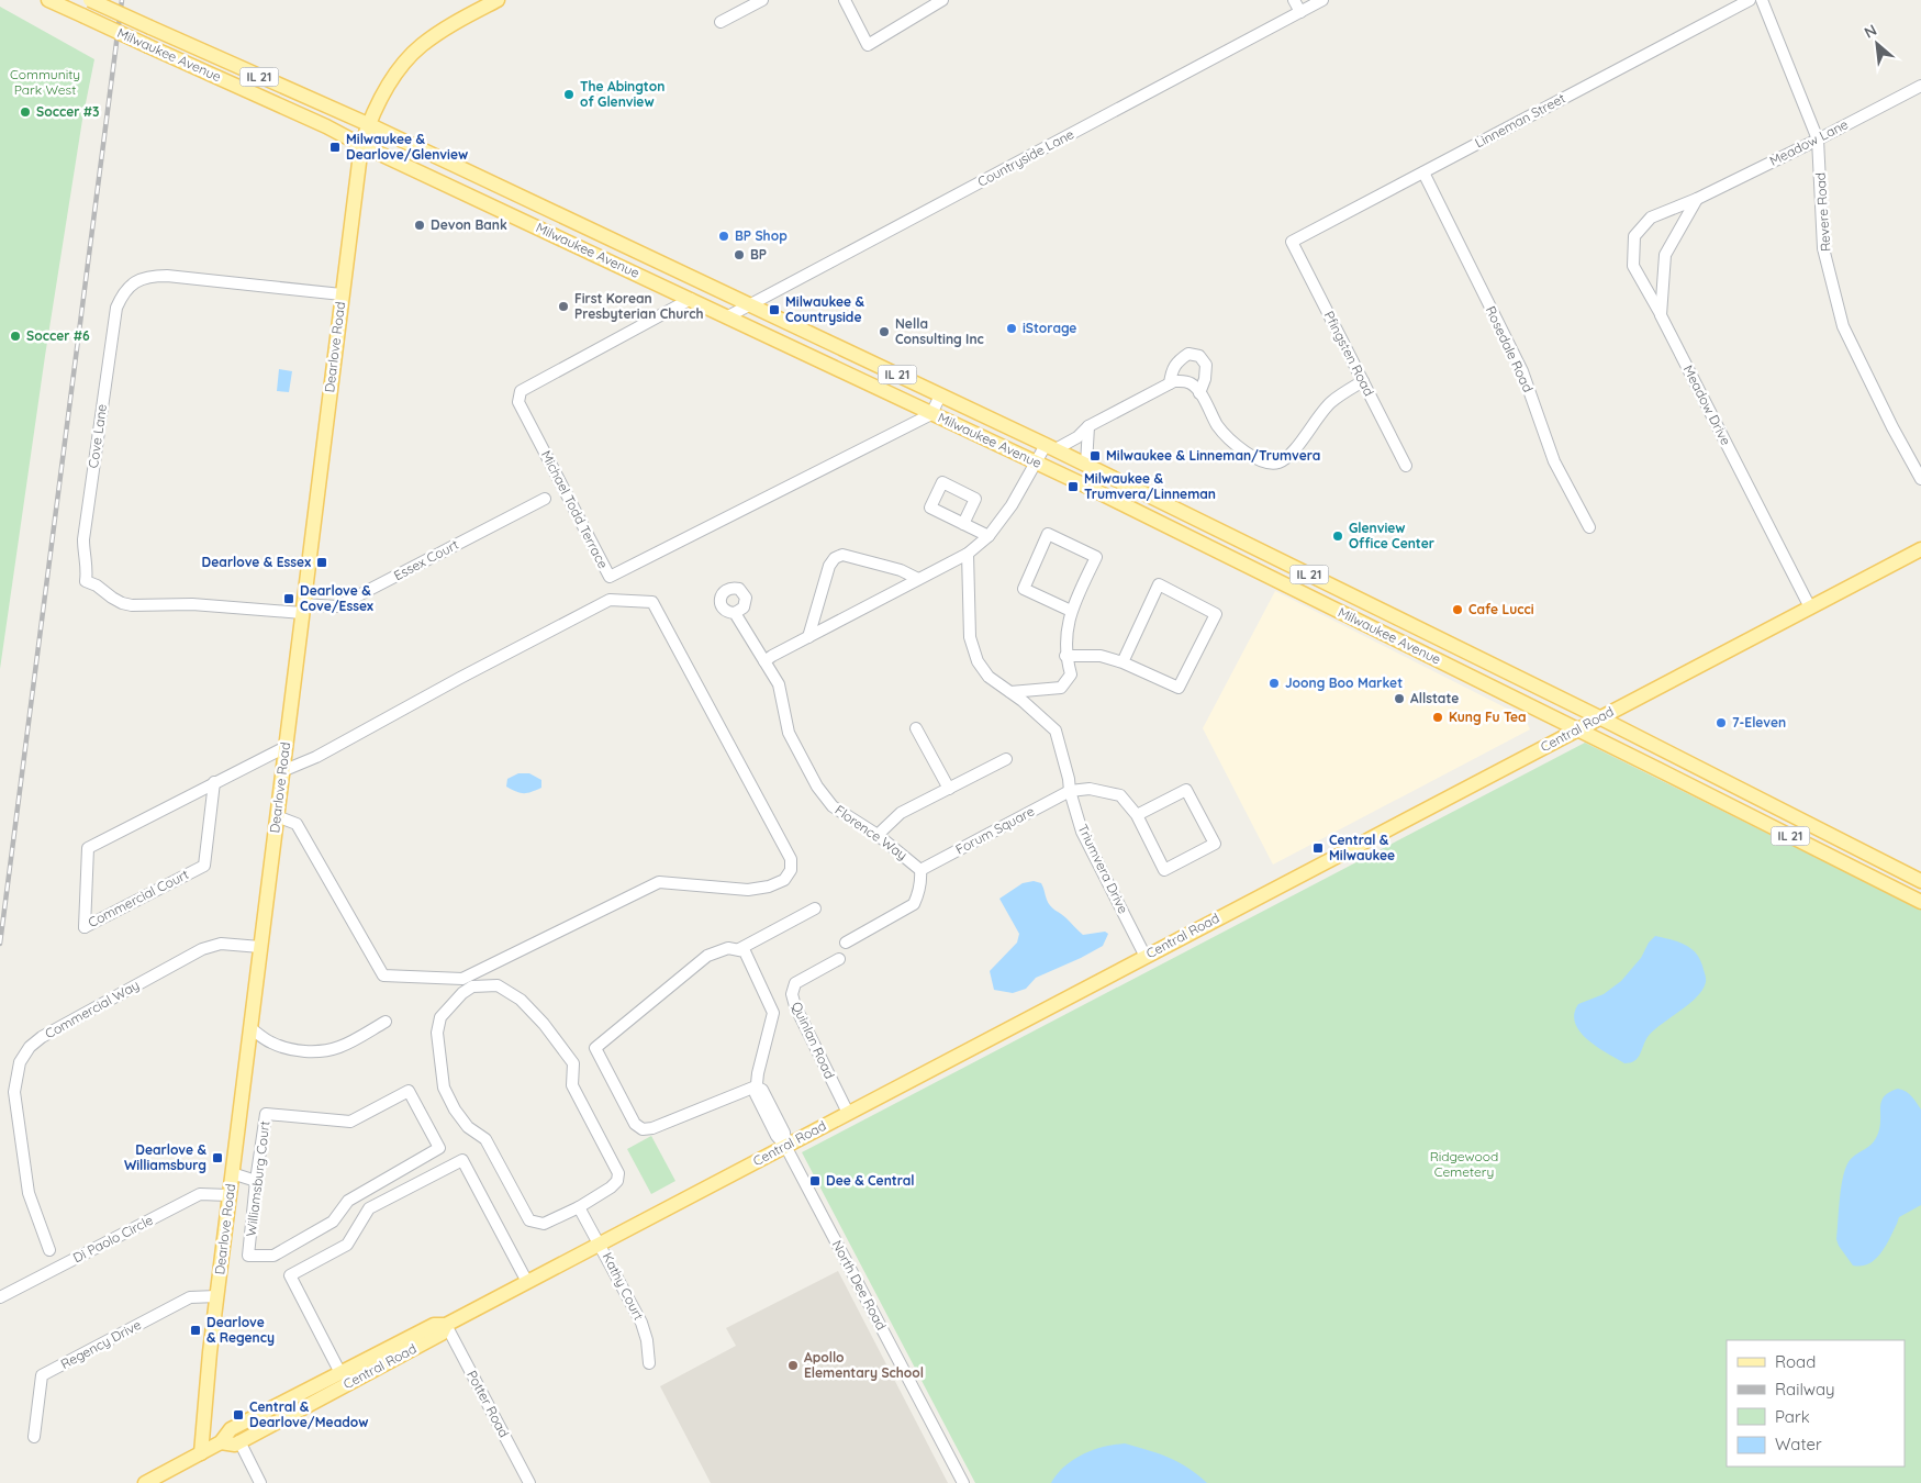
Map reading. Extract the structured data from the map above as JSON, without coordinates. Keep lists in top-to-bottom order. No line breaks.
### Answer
{"streets":{"main road":["Milwaukee Avenue","IL 21","Dearlove Road","Central Road"],"street":["Linneman Street","Meadow Lane","Countryside Lane","Revere Road","Rosedale Road","Pfingsten Road","Meadow Drive","Cove Lane","Michael Todd Terrace","Essex Court","Forum Square","Florence Way","Triumvera Drive","Commercial Court","Commercial Way","Quinlan Road","Williamsburg Court","Di Paolo Circle","North Dee Road","Kathy Court","Regency Drive","Potter Road"]},"crossings":[["Milwaukee Avenue","Countryside Lane"],["Milwaukee Avenue","Dearlove Road"],["Milwaukee Avenue","Michael Todd Terrace"],["Milwaukee Avenue","Central Road"],["Linneman Street","Rosedale Road"],["Linneman Street","Pfingsten Road"],["Meadow Lane","Revere Road"],["Meadow Lane","Meadow Drive"],["Dearlove Road","Cove Lane"],["Dearlove Road","Essex Court"],["Dearlove Road","Central Road"],["Dearlove Road","Commercial Way"],["Dearlove Road","Di Paolo Circle"],["Dearlove Road","Regency Drive"],["Meadow Drive","Central Road"],["Cove Lane","Essex Court"],["Central Road","Triumvera Drive"],["Central Road","Quinlan Road"],["Central Road","North Dee Road"],["Central Road","Kathy Court"],["Central Road","Potter Road"],["Forum Square","Florence Way"],["Forum Square","Triumvera Drive"]],"parks":["Community Park West","Ridgewood Cemetery"],"places":{"other":["The Abington of Glenview","Soccer #3","Devon Bank","BP Shop","BP","First Korean Presbyterian Church","iStorage","Nella Consulting Inc","Soccer #6","Glenview Office Center","Cafe Lucci","Joong Boo Market","Allstate","Kung Fu Tea","7-Eleven","Apollo Elementary School"],"transit":["Milwaukee & Dearlove/Glenview","Milwaukee & Countryside","Milwaukee & Linneman/Trumvera","Milwaukee & Trumvera/Linneman","Dearlove & Essex","Dearlove & Cove/Essex","Central & Milwaukee","Dearlove & Williamsburg","Dee & Central","Dearlove & Regency","Central & Dearlove/Meadow"]},"legend":["Road","Railway","Park","Water"],"north":"top left"}
